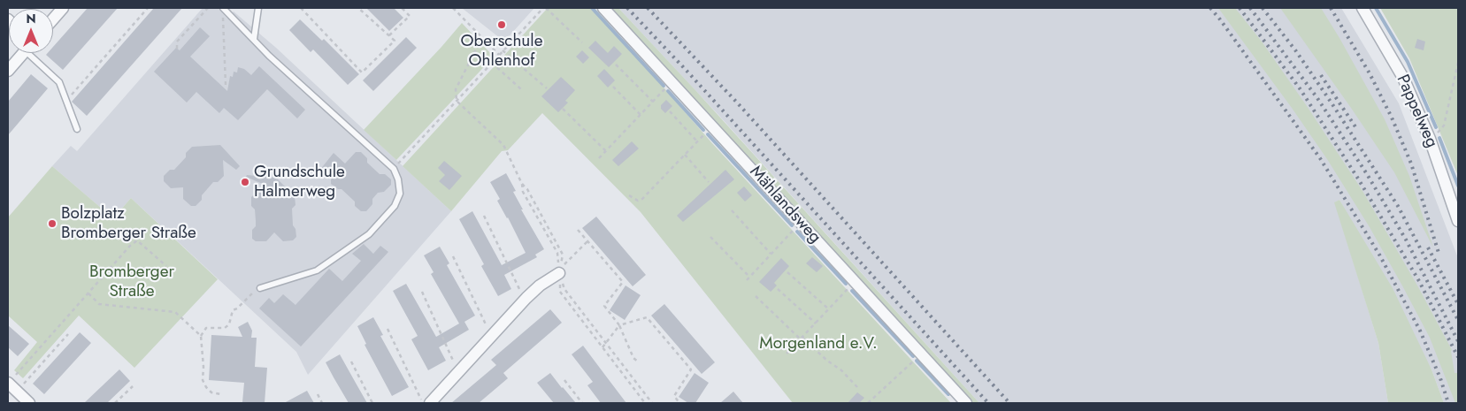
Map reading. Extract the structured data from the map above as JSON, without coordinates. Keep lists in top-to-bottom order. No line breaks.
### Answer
{"streets":{"street":["Pappelweg","Mählandsweg"]},"parks":["Bromberger Straße","Morgenland e.V."],"places":["Oberschule Ohlenhof","Grundschule Halmerweg","Bolzplatz Bromberger Straße"],"north":"top"}
